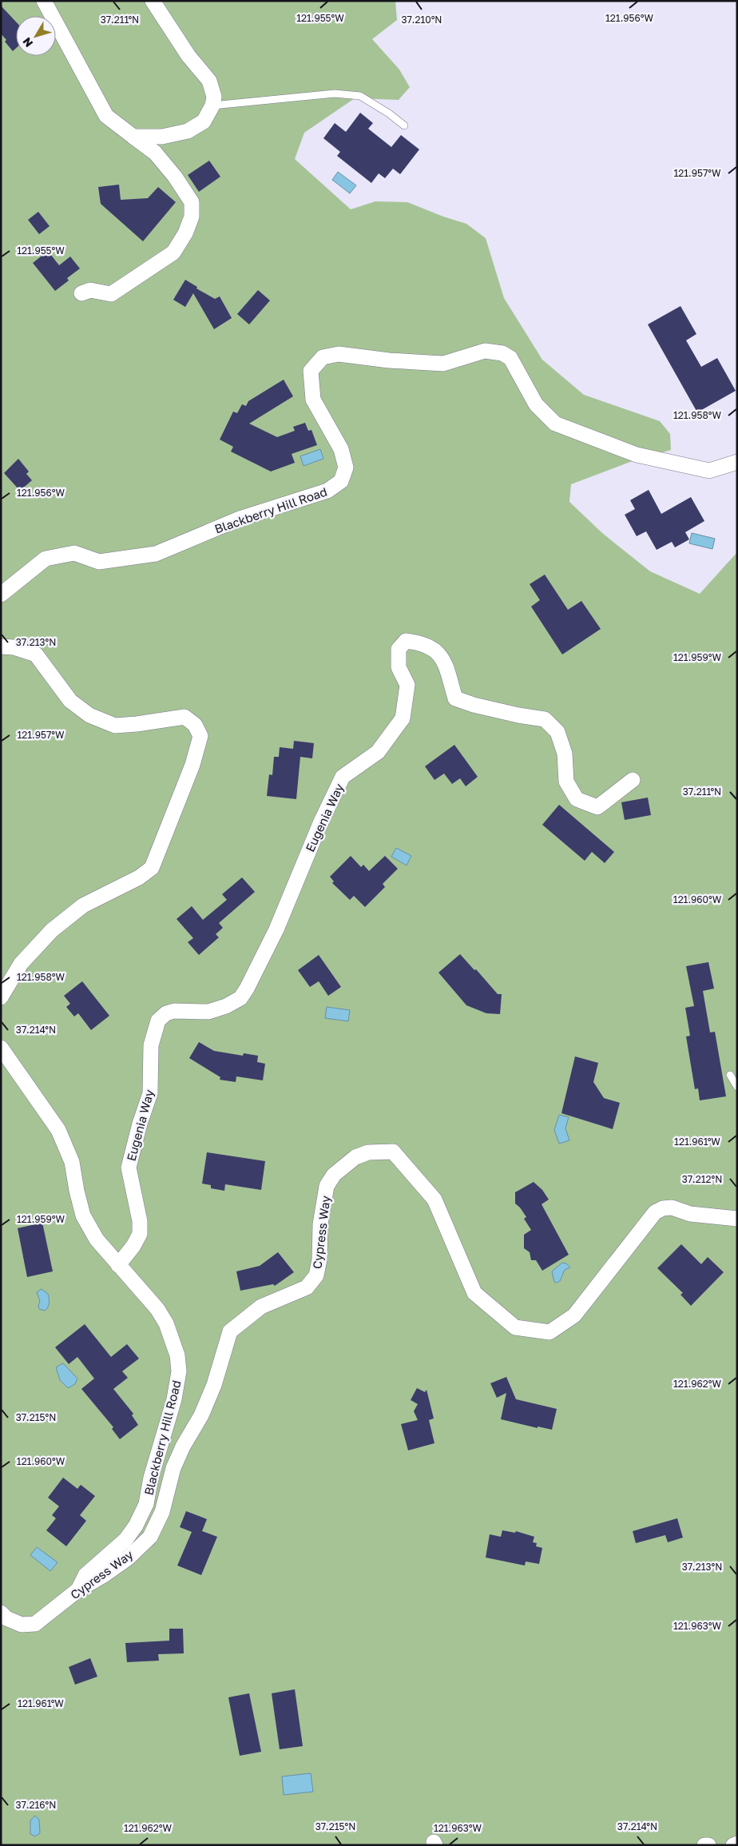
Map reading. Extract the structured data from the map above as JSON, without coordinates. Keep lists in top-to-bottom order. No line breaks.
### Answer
{"streets":{"street":["Blackberry Hill Road","Eugenia Way","Cypress Way"]},"crossings":[["Blackberry Hill Road","Eugenia Way"],["Blackberry Hill Road","Cypress Way"]],"north":"bottom left","coordinates":["121.955°W","121.956°W","37.211°N","37.210°N","121.957°W","121.958°W","37.213°N","121.959°W","121.960°W","37.214°N","121.961°W","37.212°N","121.962°W","37.215°N","121.963°W","37.216°N"]}
